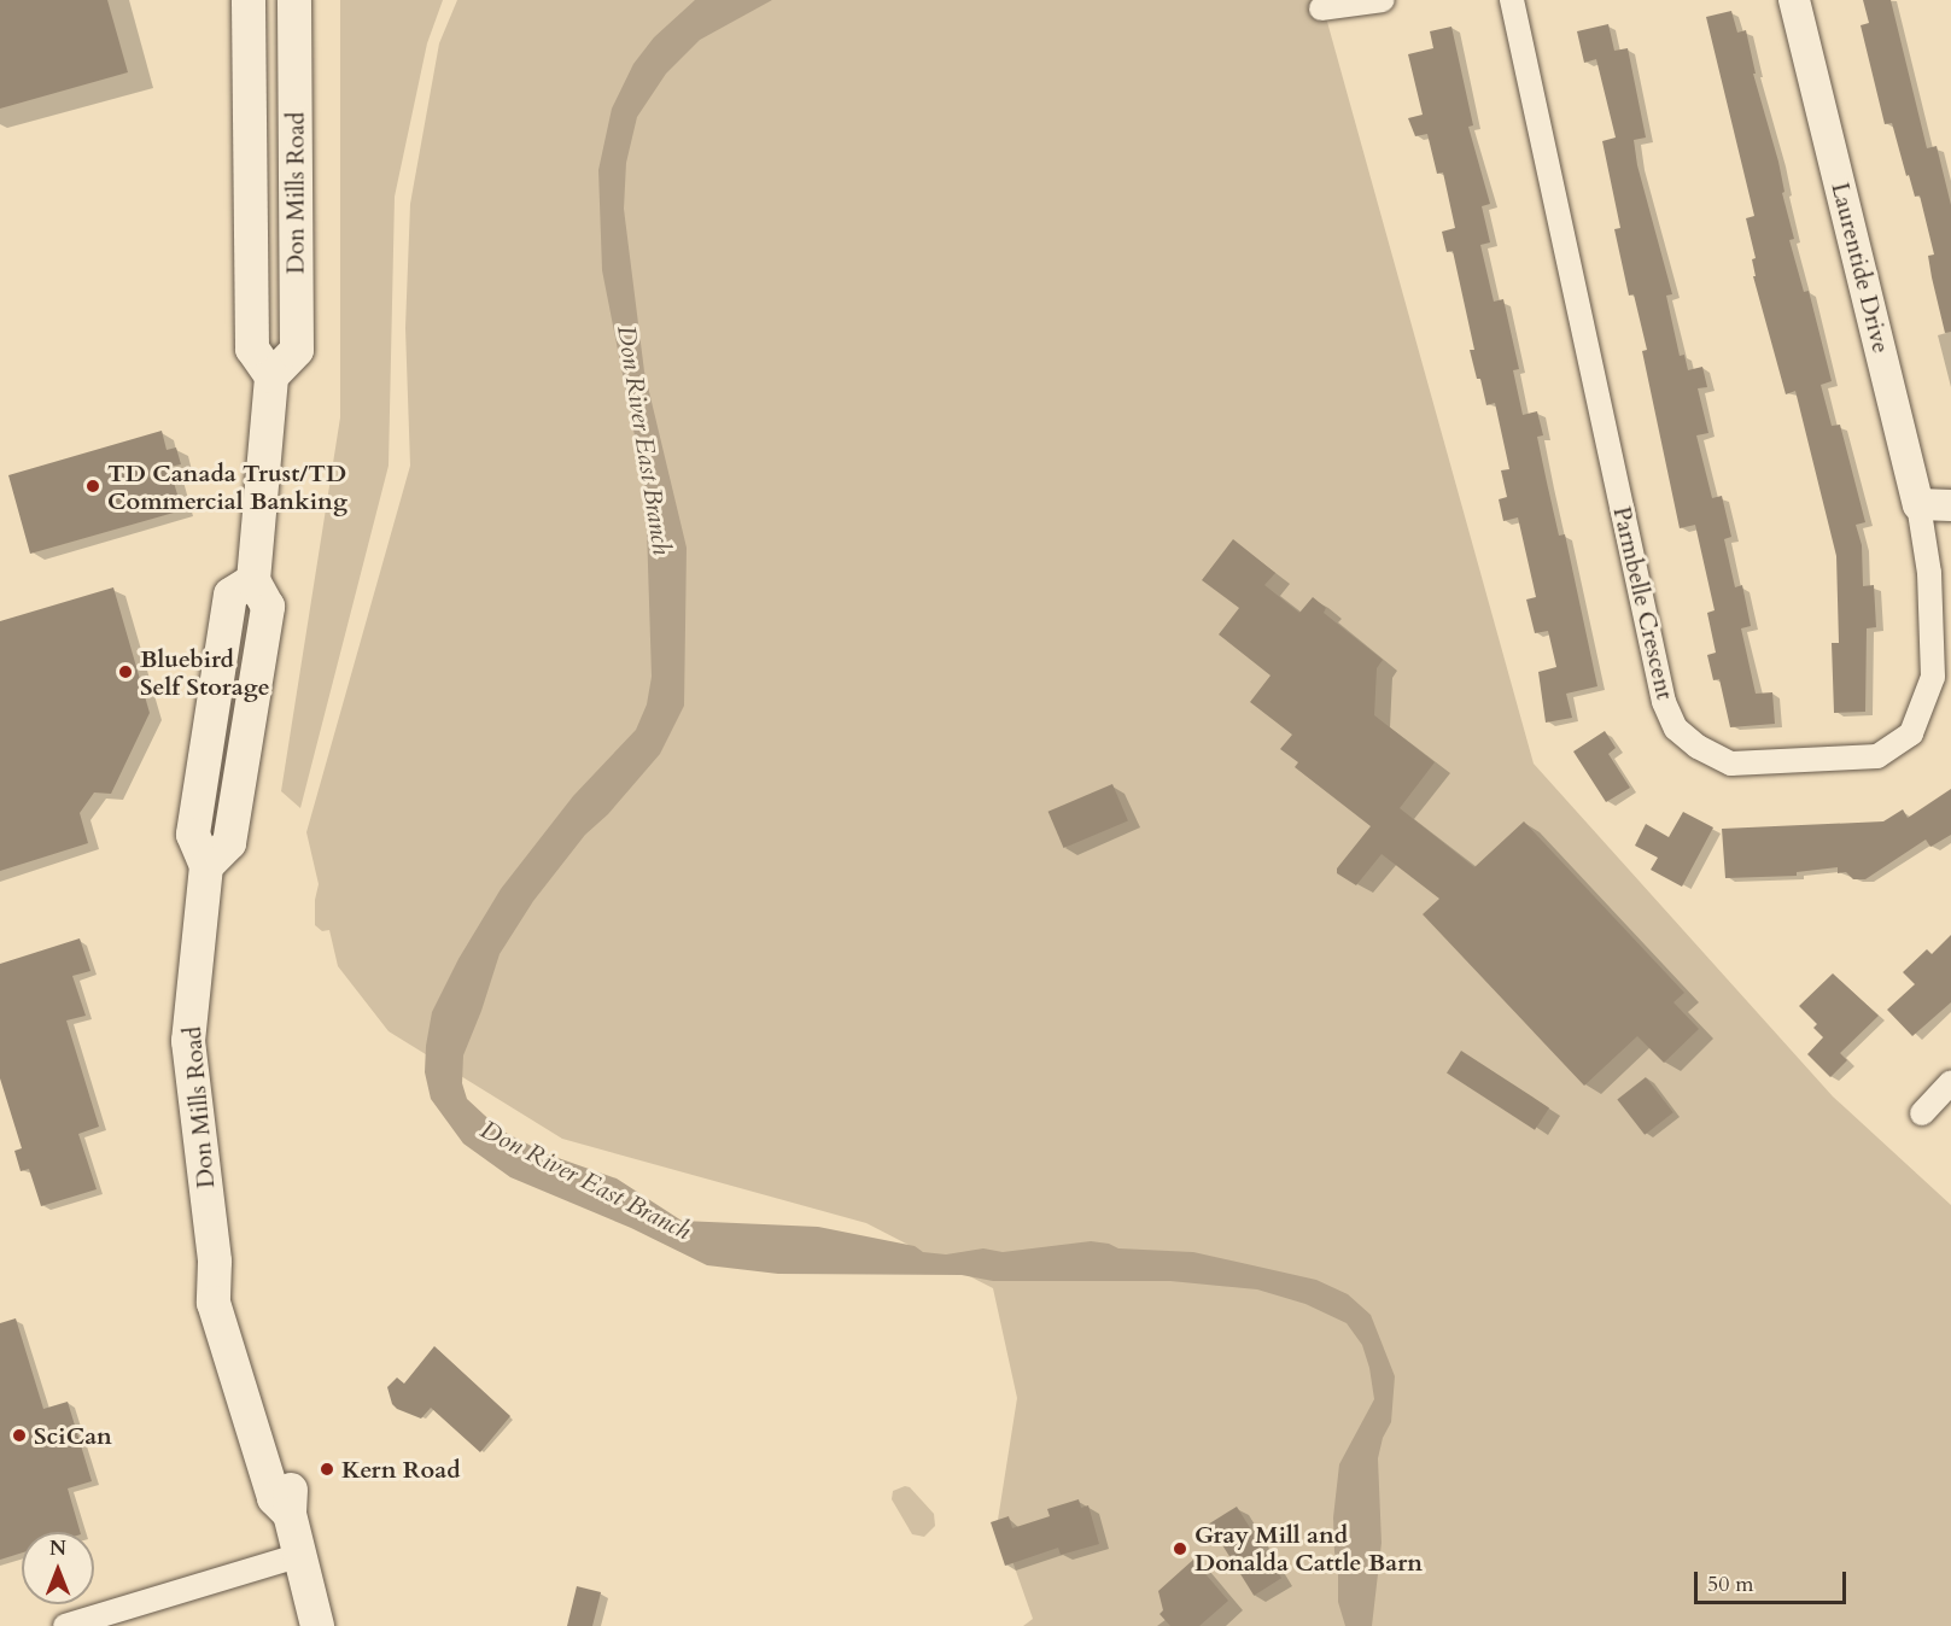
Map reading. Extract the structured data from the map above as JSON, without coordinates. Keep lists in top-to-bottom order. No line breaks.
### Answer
{"streets":{"main road":["Don Mills Road"],"street":["Laurentide Drive","Parmbelle Crescent"]},"crossings":[["Laurentide Drive","Parmbelle Crescent"]],"water":["Don River East Branch"],"places":["TD Canada Trust/TD Commercial Banking","Bluebird Self Storage","SciCan","Kern Road","Gray Mill and Donalda Cattle Barn"],"scale_bar":"50 m","north":"top"}
